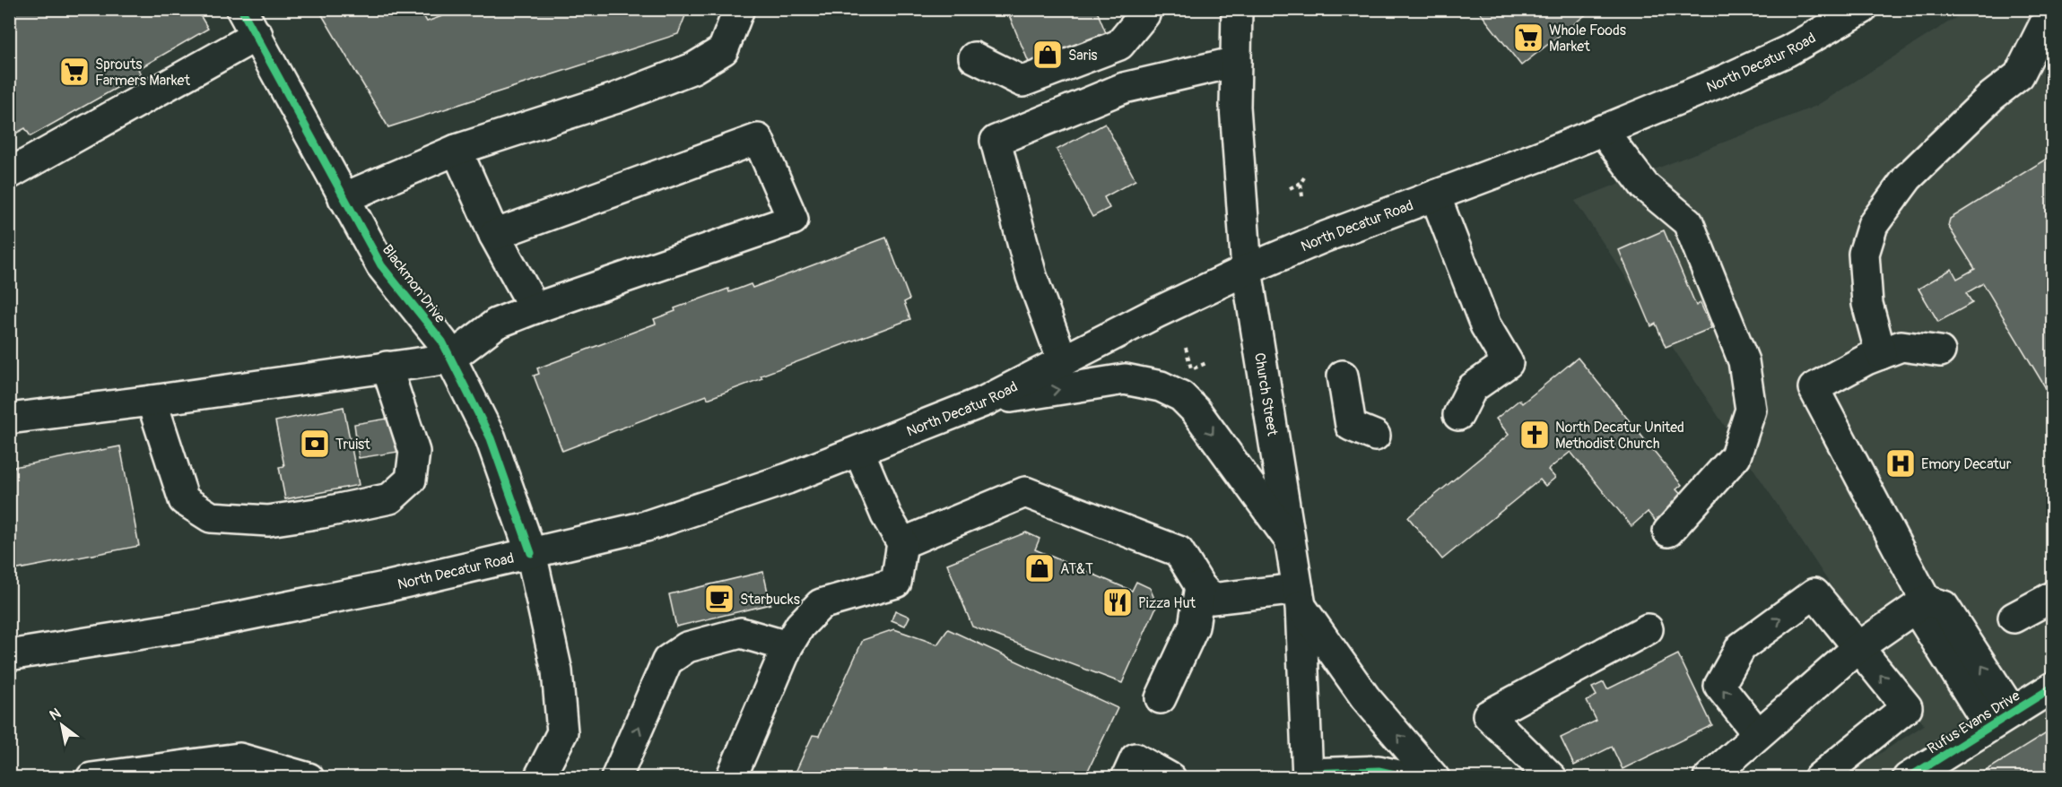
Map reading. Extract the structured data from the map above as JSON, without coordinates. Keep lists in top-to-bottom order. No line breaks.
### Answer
{"streets":{"main road":["North Decatur Road","Blackmon Drive","Church Street","Rufus Evans Drive"]},"crossings":[["North Decatur Road","Blackmon Drive"],["North Decatur Road","Church Street"]],"places":{"supermarket":["Whole Foods Market","Sprouts Farmers Market"],"shop":["Saris","AT&T"],"church":["North Decatur United Methodist Church"],"bank":["Truist"],"hospital":["Emory Decatur"],"cafe":["Starbucks"],"restaurant":["Pizza Hut"]},"north":"top left"}
